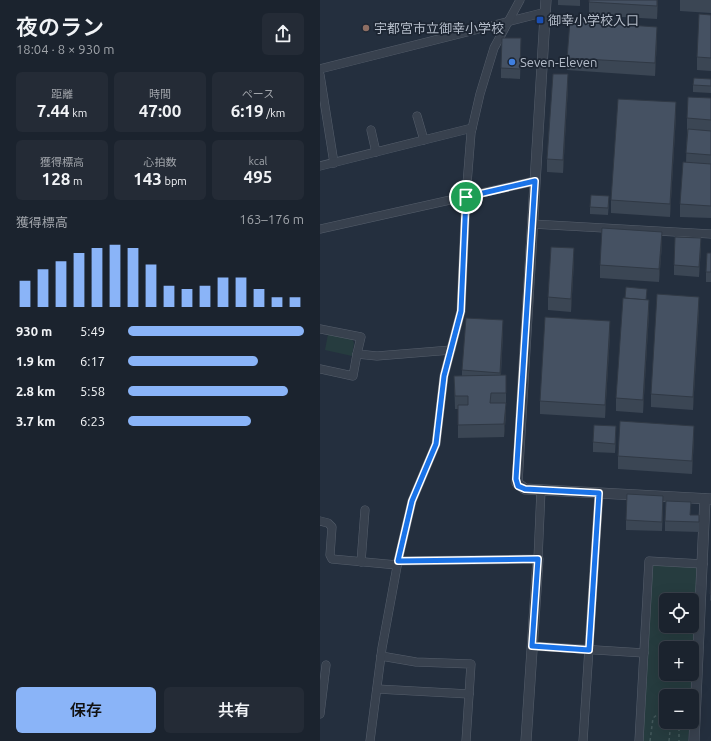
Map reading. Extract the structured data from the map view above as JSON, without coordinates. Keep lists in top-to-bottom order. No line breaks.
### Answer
{"places":{"transit":["御幸小学校入口"],"other":["宇都宮市立御幸小学校","Seven-Eleven"]},"page":{"heading":["夜のラン","18:04 · 8 × 930 m"],"stats":[["距離","7.44 km"],["時間","47:00"],["ペース","6:19 /km"],["獲得標高","128 m"],["心拍数","143 bpm"],["kcal","495"]],"chart":["獲得標高","163–176 m"],"list":[{"name":"930 m","note":"5:49"},{"name":"1.9 km","note":"6:17"},{"name":"2.8 km","note":"5:58"},{"name":"3.7 km","note":"6:23"}],"map_buttons":["+","−"],"buttons":["保存","共有"]}}
